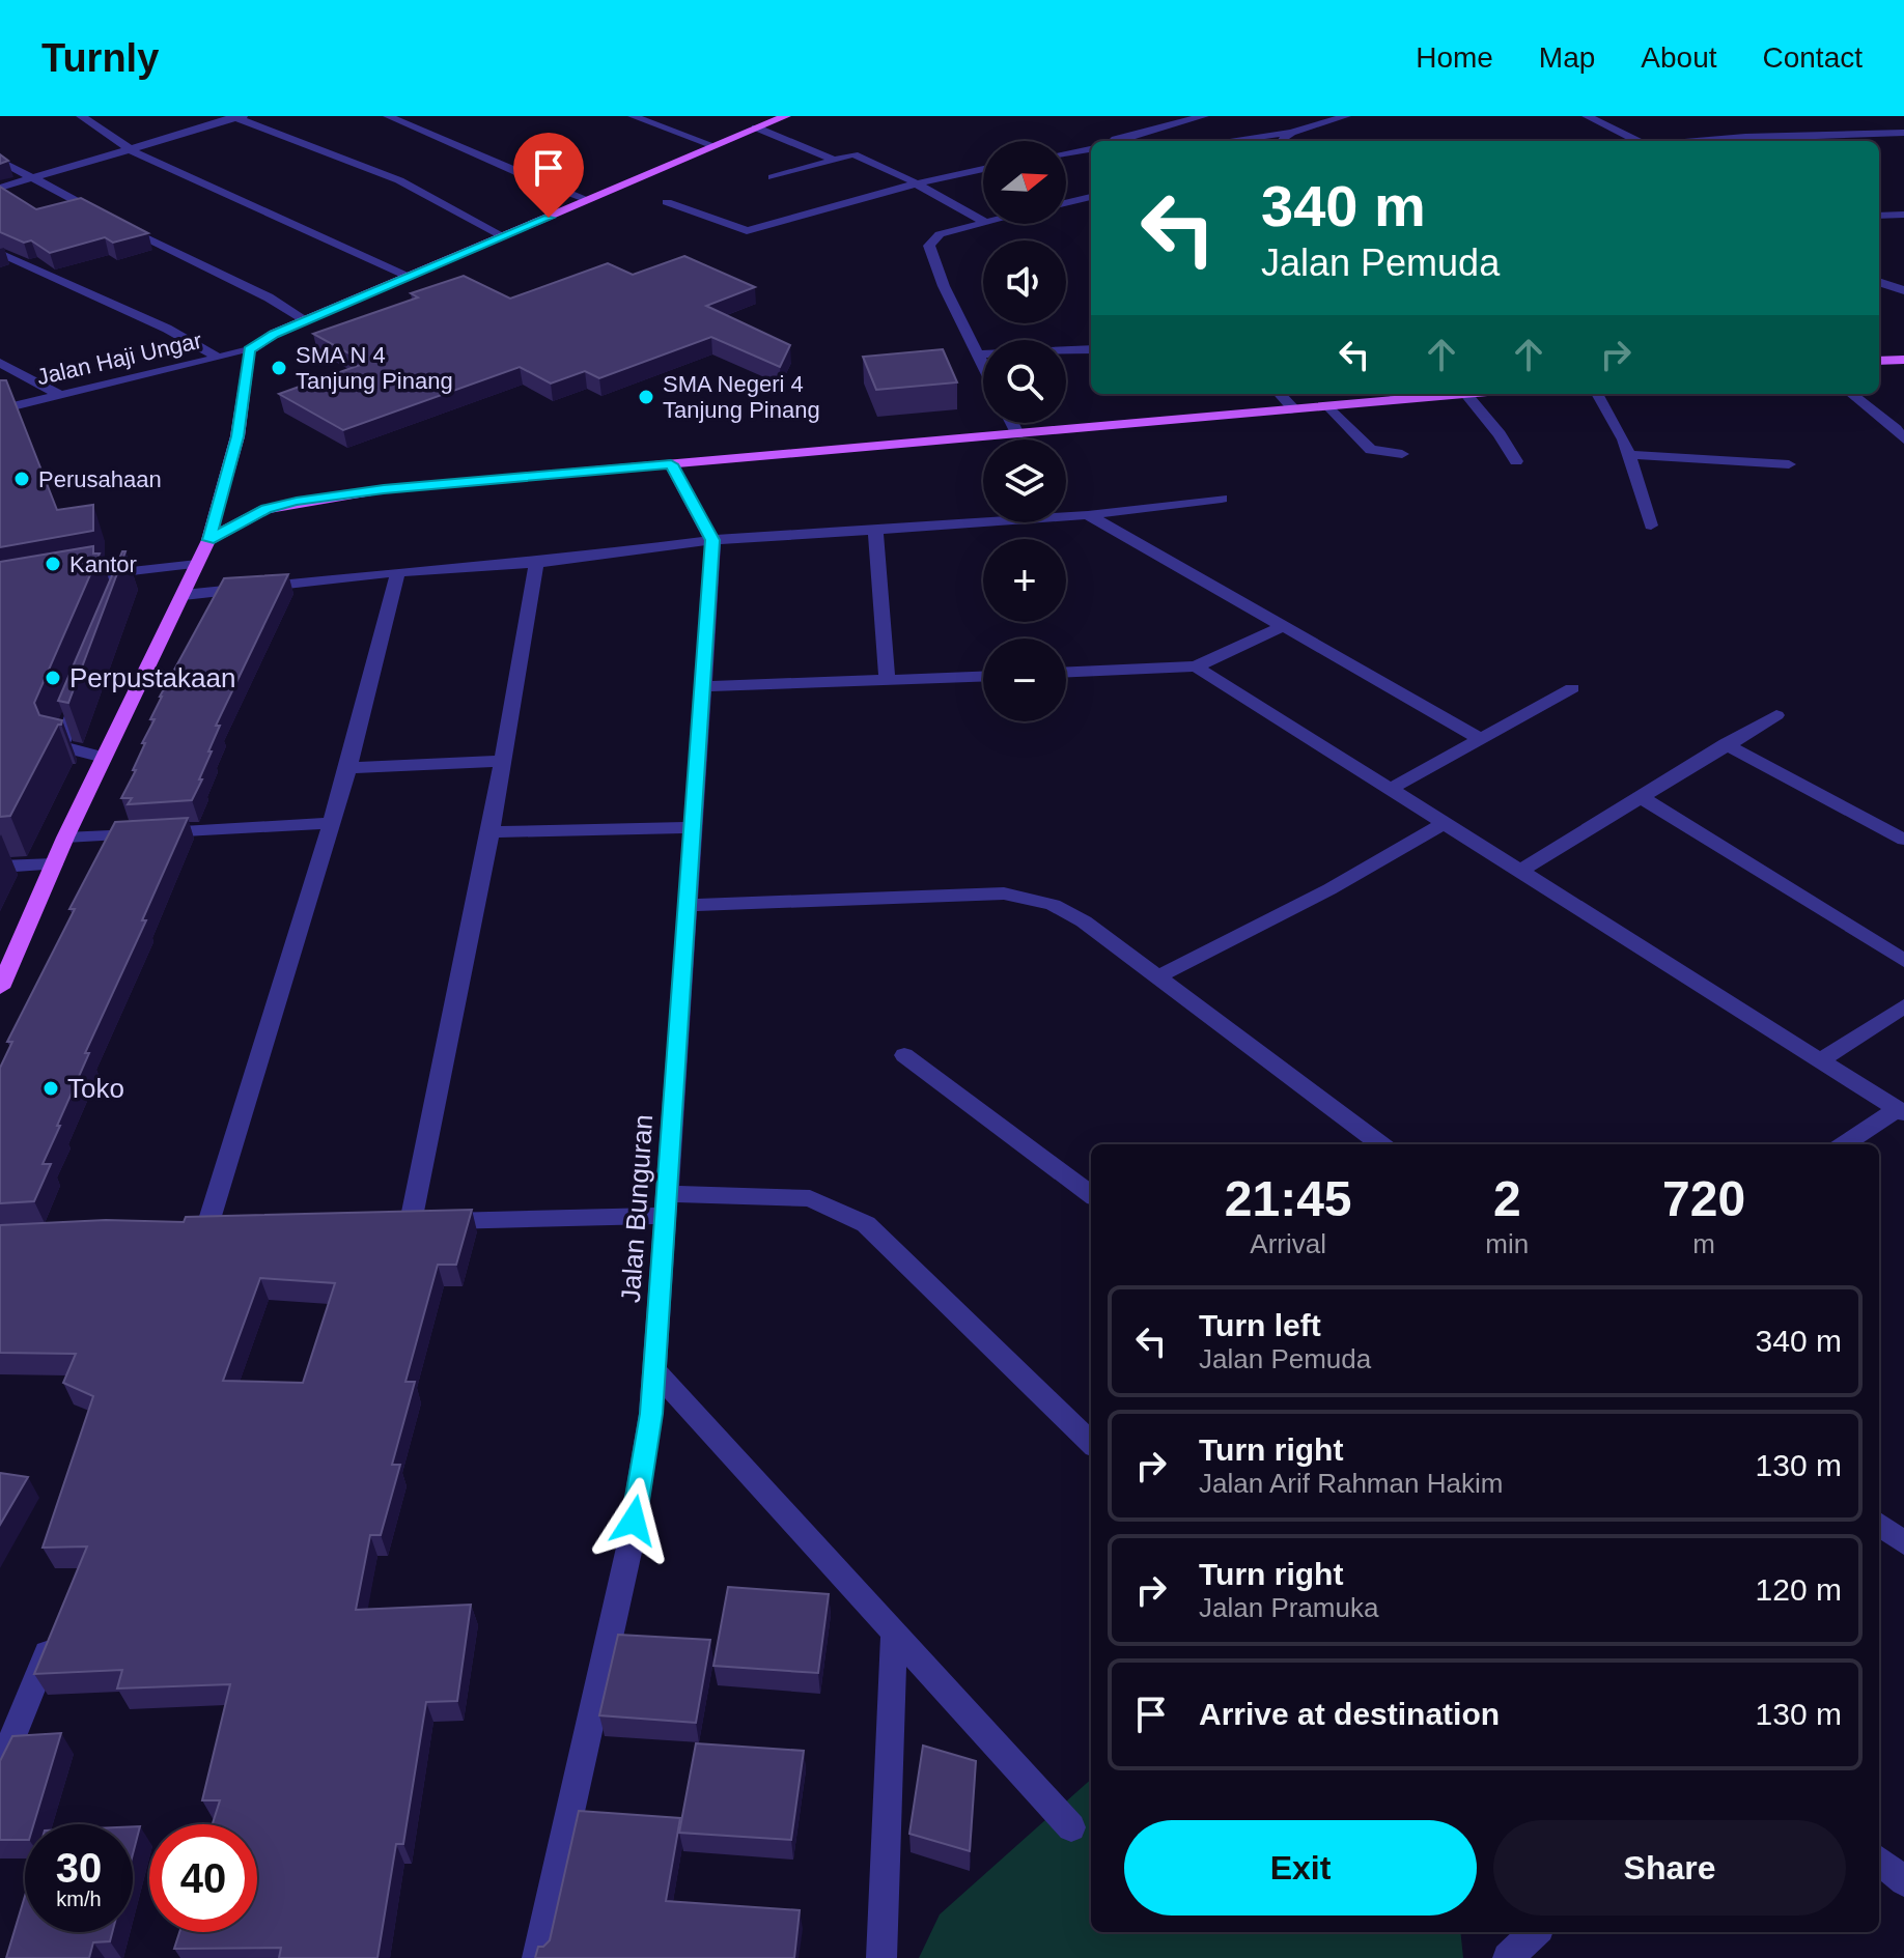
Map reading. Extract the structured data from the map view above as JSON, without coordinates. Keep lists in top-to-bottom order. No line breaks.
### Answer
{"streets":{"street":["Jalan Haji Ungar","Jalan Bunguran"]},"places":["SMA N 4 Tanjung Pinang","SMA Negeri 4 Tanjung Pinang","Perusahaan","Kantor","Perpustakaan","Toko"],"north":"right","page":{"header":"Turnly","nav":["Home","Map","About","Contact"],"map_buttons":["+","−"],"turn":["340 m","Jalan Pemuda"],"eta":["21:45","Arrival","2","min","720","m"],"list":[{"name":"Turn left","note":"Jalan Pemuda","value":"340 m"},{"name":"Turn right","note":"Jalan Arif Rahman Hakim","value":"130 m"},{"name":"Turn right","note":"Jalan Pramuka","value":"120 m"},{"name":"Arrive at destination","value":"130 m"}],"buttons":["Exit","Share"],"speed":"30 km/h","limit":"40"}}
